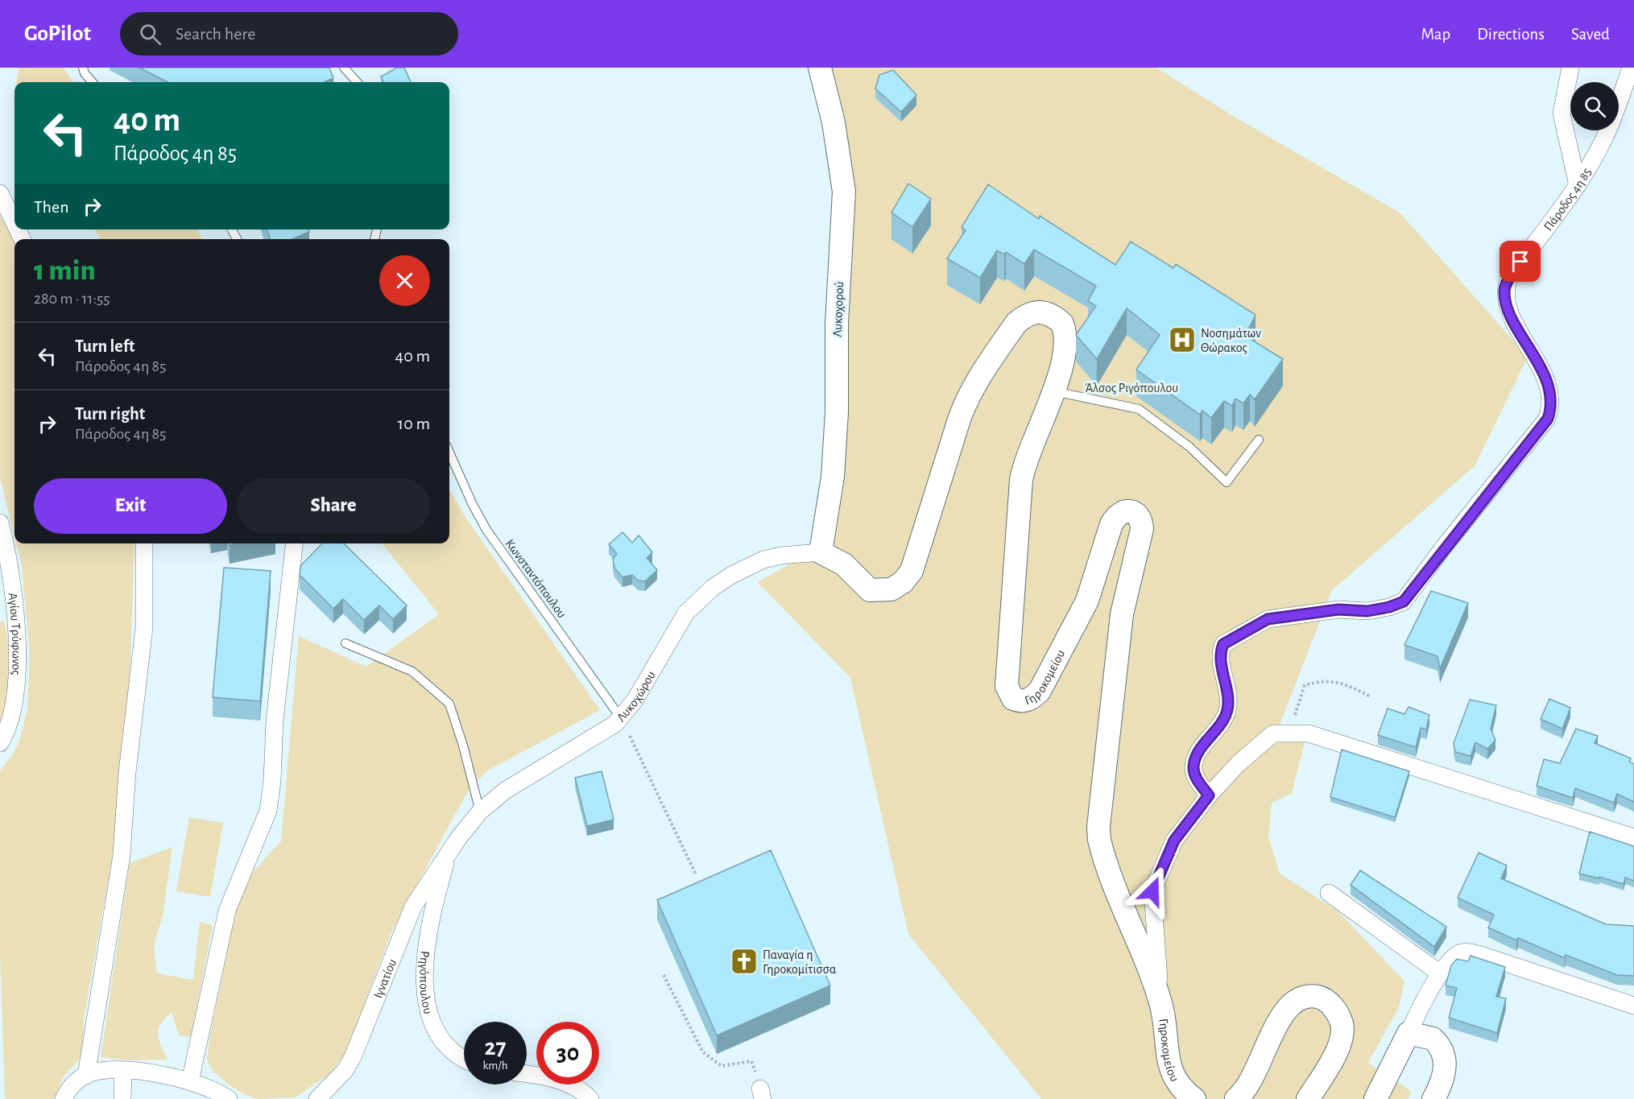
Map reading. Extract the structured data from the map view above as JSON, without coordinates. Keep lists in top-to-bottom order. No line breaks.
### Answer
{"streets":{"street":["Πάροδος 4η 85","Λυκοχορού","Αγίου Τρύφωνος","Γηροκομείου","Λυκοχώρου","Ιγνατίου","Ρηγόπουλου"],"lane":["Κωνσταντόπουλου"]},"crossings":[["Λυκοχορού","Γηροκομείου"],["Λυκοχορού","Λυκοχώρου"],["Κωνσταντόπουλου","Λυκοχώρου"],["Γηροκομείου","Λυκοχώρου"],["Λυκοχώρου","Ιγνατίου"],["Λυκοχώρου","Ρηγόπουλου"],["Ιγνατίου","Ρηγόπουλου"]],"parks":["Άλσος Ριγόπουλου"],"places":{"hospital":["Νοσημάτων Θώρακος"],"church":["Παναγία η Γηροκομίτισσα"]},"page":{"header":"GoPilot","search":"Search here","nav":["Map","Directions","Saved"],"turn":["40 m","Πάροδος 4η 85"],"then":"Then","heading":["1 min","280 m · 11:55"],"list":[{"name":"Turn left","note":"Πάροδος 4η 85","value":"40 m"},{"name":"Turn right","note":"Πάροδος 4η 85","value":"10 m"}],"buttons":["Exit","Share"],"speed":"27 km/h","limit":"30"}}
